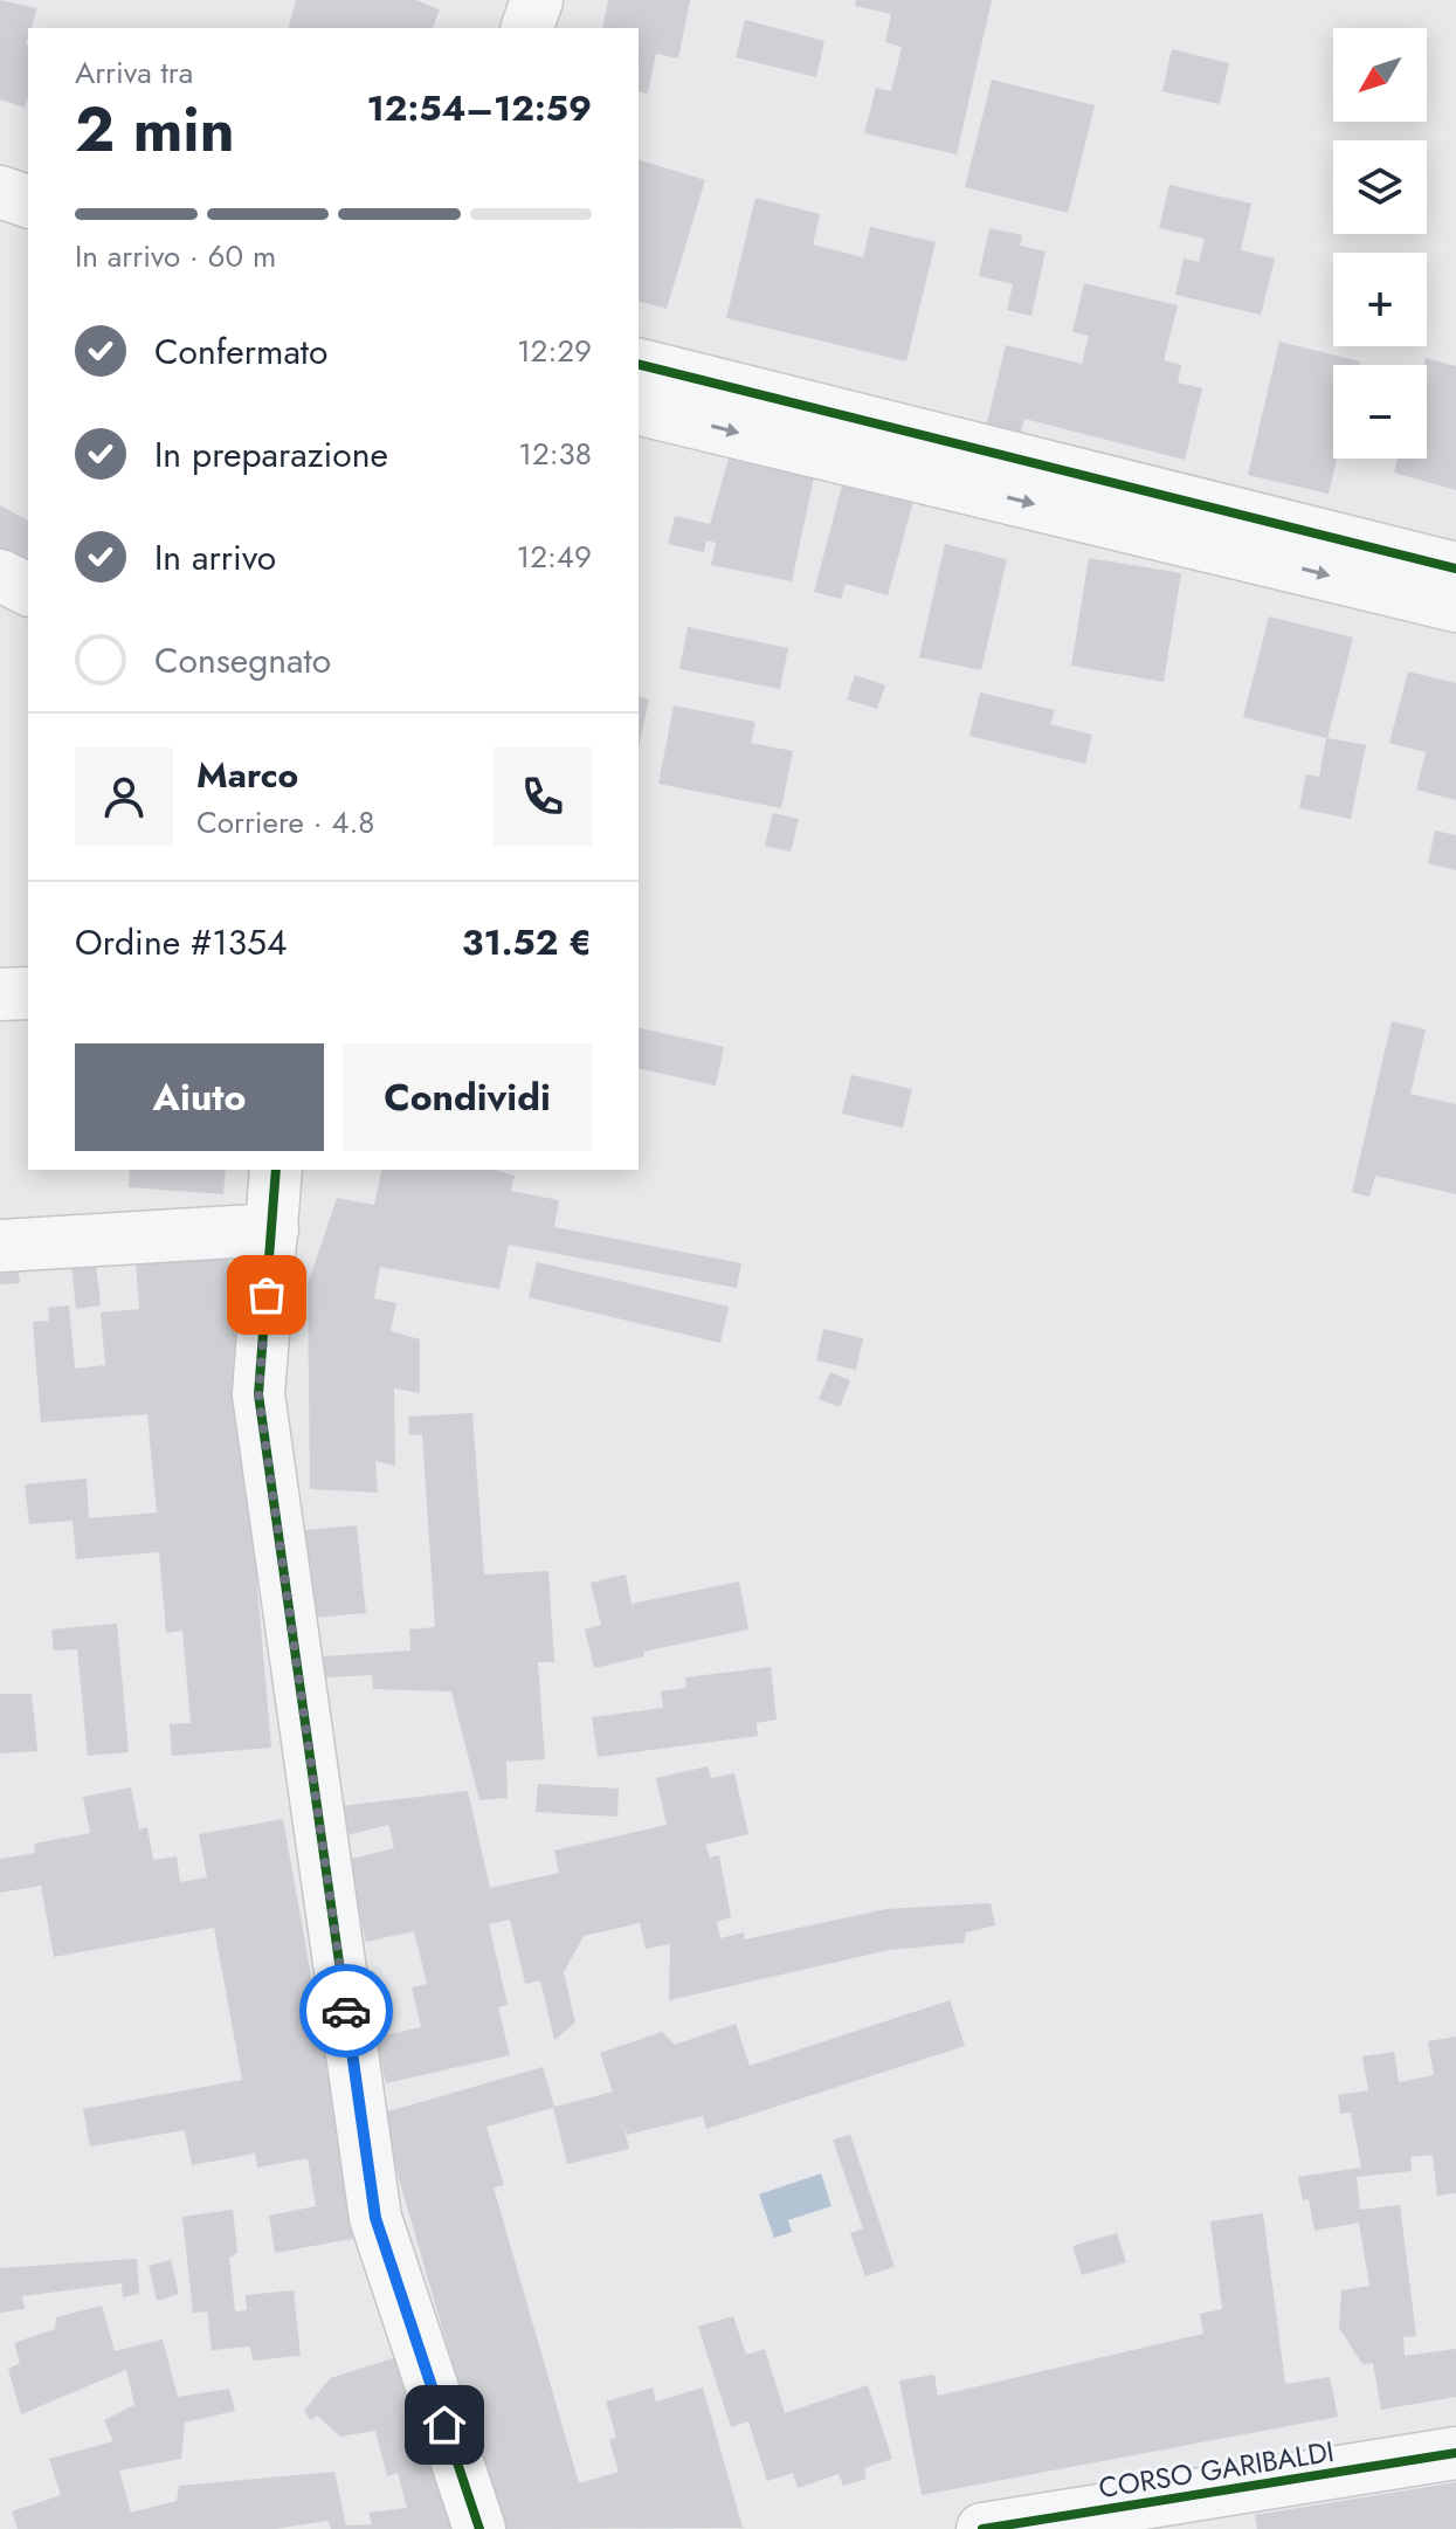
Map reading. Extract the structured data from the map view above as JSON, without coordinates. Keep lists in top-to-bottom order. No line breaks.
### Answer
{"streets":{"street":["CORSO GARIBALDI"]},"north":"bottom left","page":{"map_buttons":["+","−"],"heading":["2 min","Arriva tra","12:54–12:59"],"panel":["Marco","Corriere · 4.8","Ordine #1354","31.52 €"],"bar":"In arrivo · 60 m","list":[["Confermato","12:29"],["In preparazione","12:38"],["In arrivo","12:49"],"Consegnato"],"buttons":["Aiuto","Condividi"]}}
